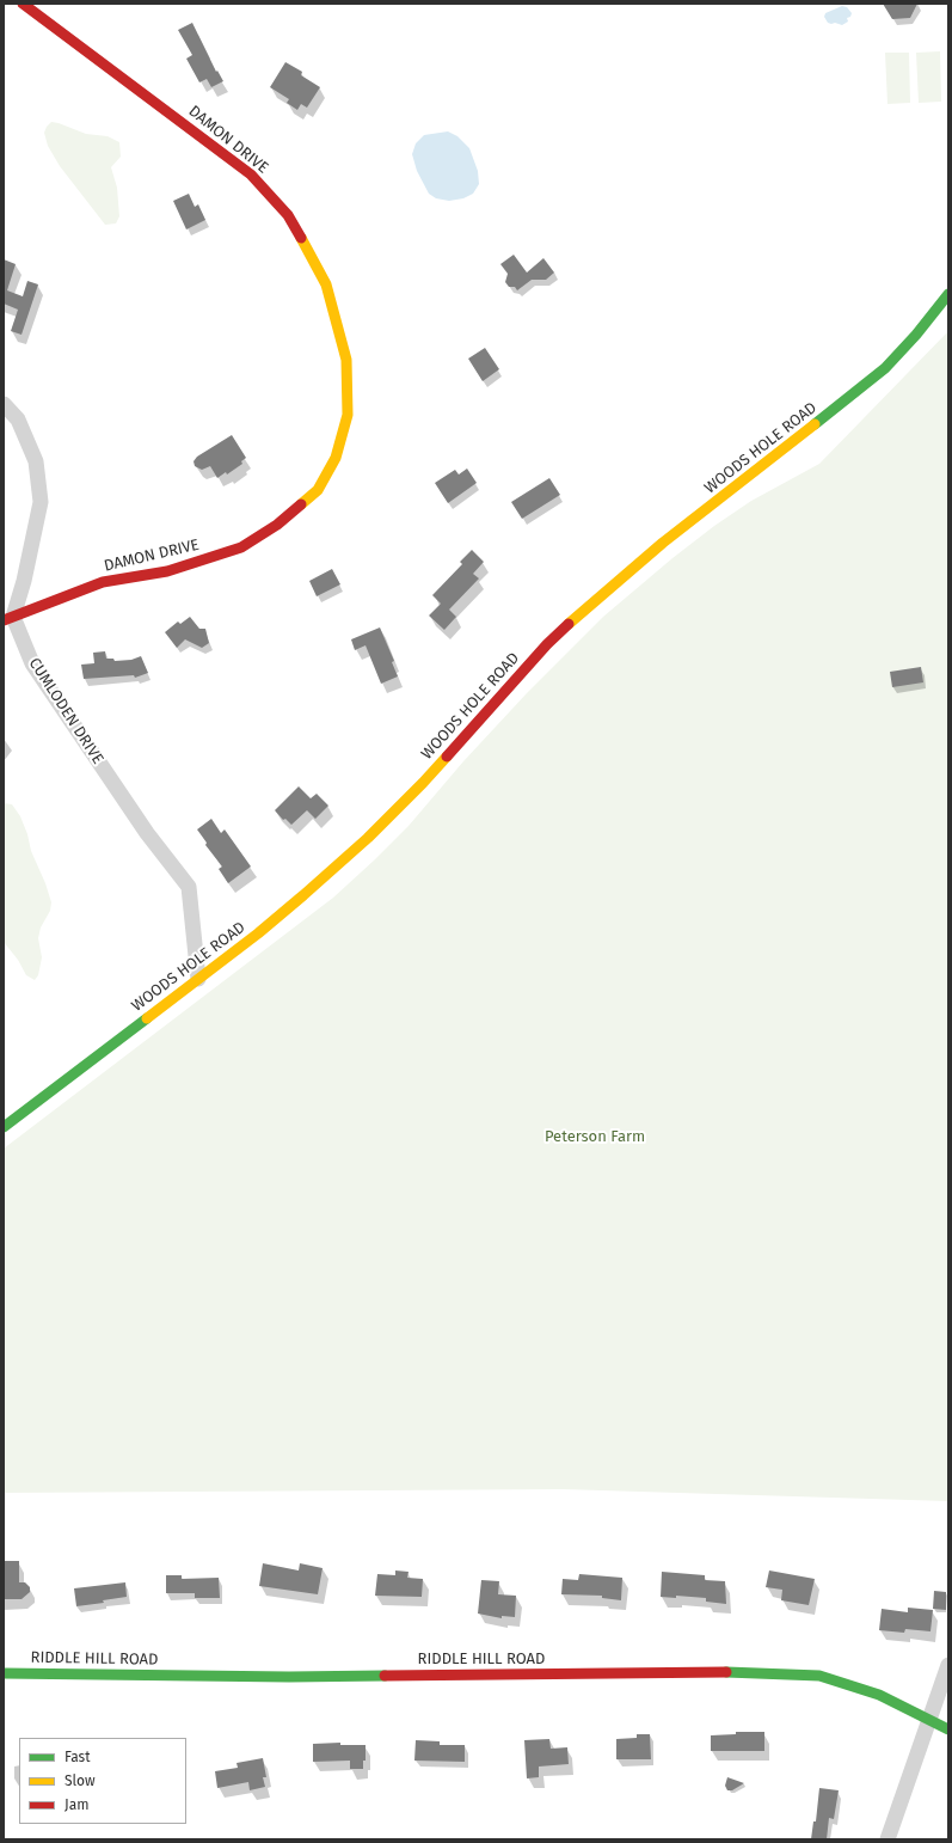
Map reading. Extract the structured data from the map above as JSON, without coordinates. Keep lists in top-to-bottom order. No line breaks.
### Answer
{"streets":{"main road":["DAMON DRIVE","WOODS HOLE ROAD","RIDDLE HILL ROAD"],"street":["CUMLODEN DRIVE"]},"crossings":[["DAMON DRIVE","CUMLODEN DRIVE"],["WOODS HOLE ROAD","CUMLODEN DRIVE"]],"parks":["Peterson Farm"],"legend":["Fast","Slow","Jam"]}
